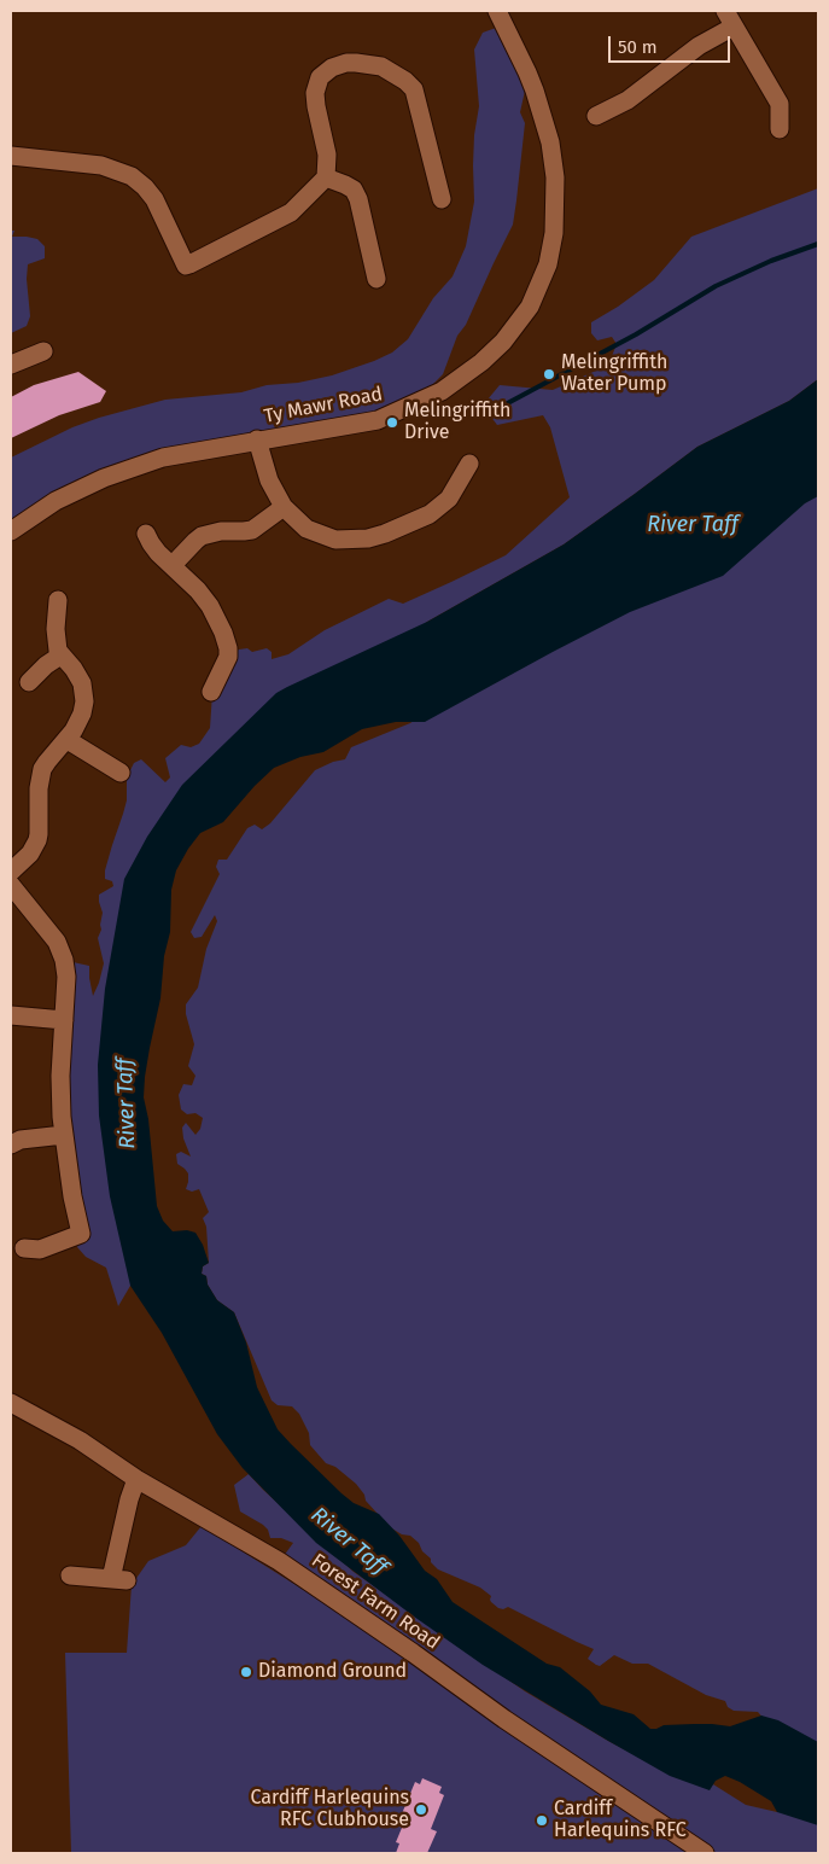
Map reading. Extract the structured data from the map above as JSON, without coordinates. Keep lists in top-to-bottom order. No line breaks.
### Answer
{"streets":{"street":["Ty Mawr Road","Forest Farm Road"]},"water":["River Taff"],"places":["Melingriffith Water Pump","Melingriffith Drive","Diamond Ground","Cardiff Harlequins RFC Clubhouse","Cardiff Harlequins RFC"],"scale_bar":"50 m"}
